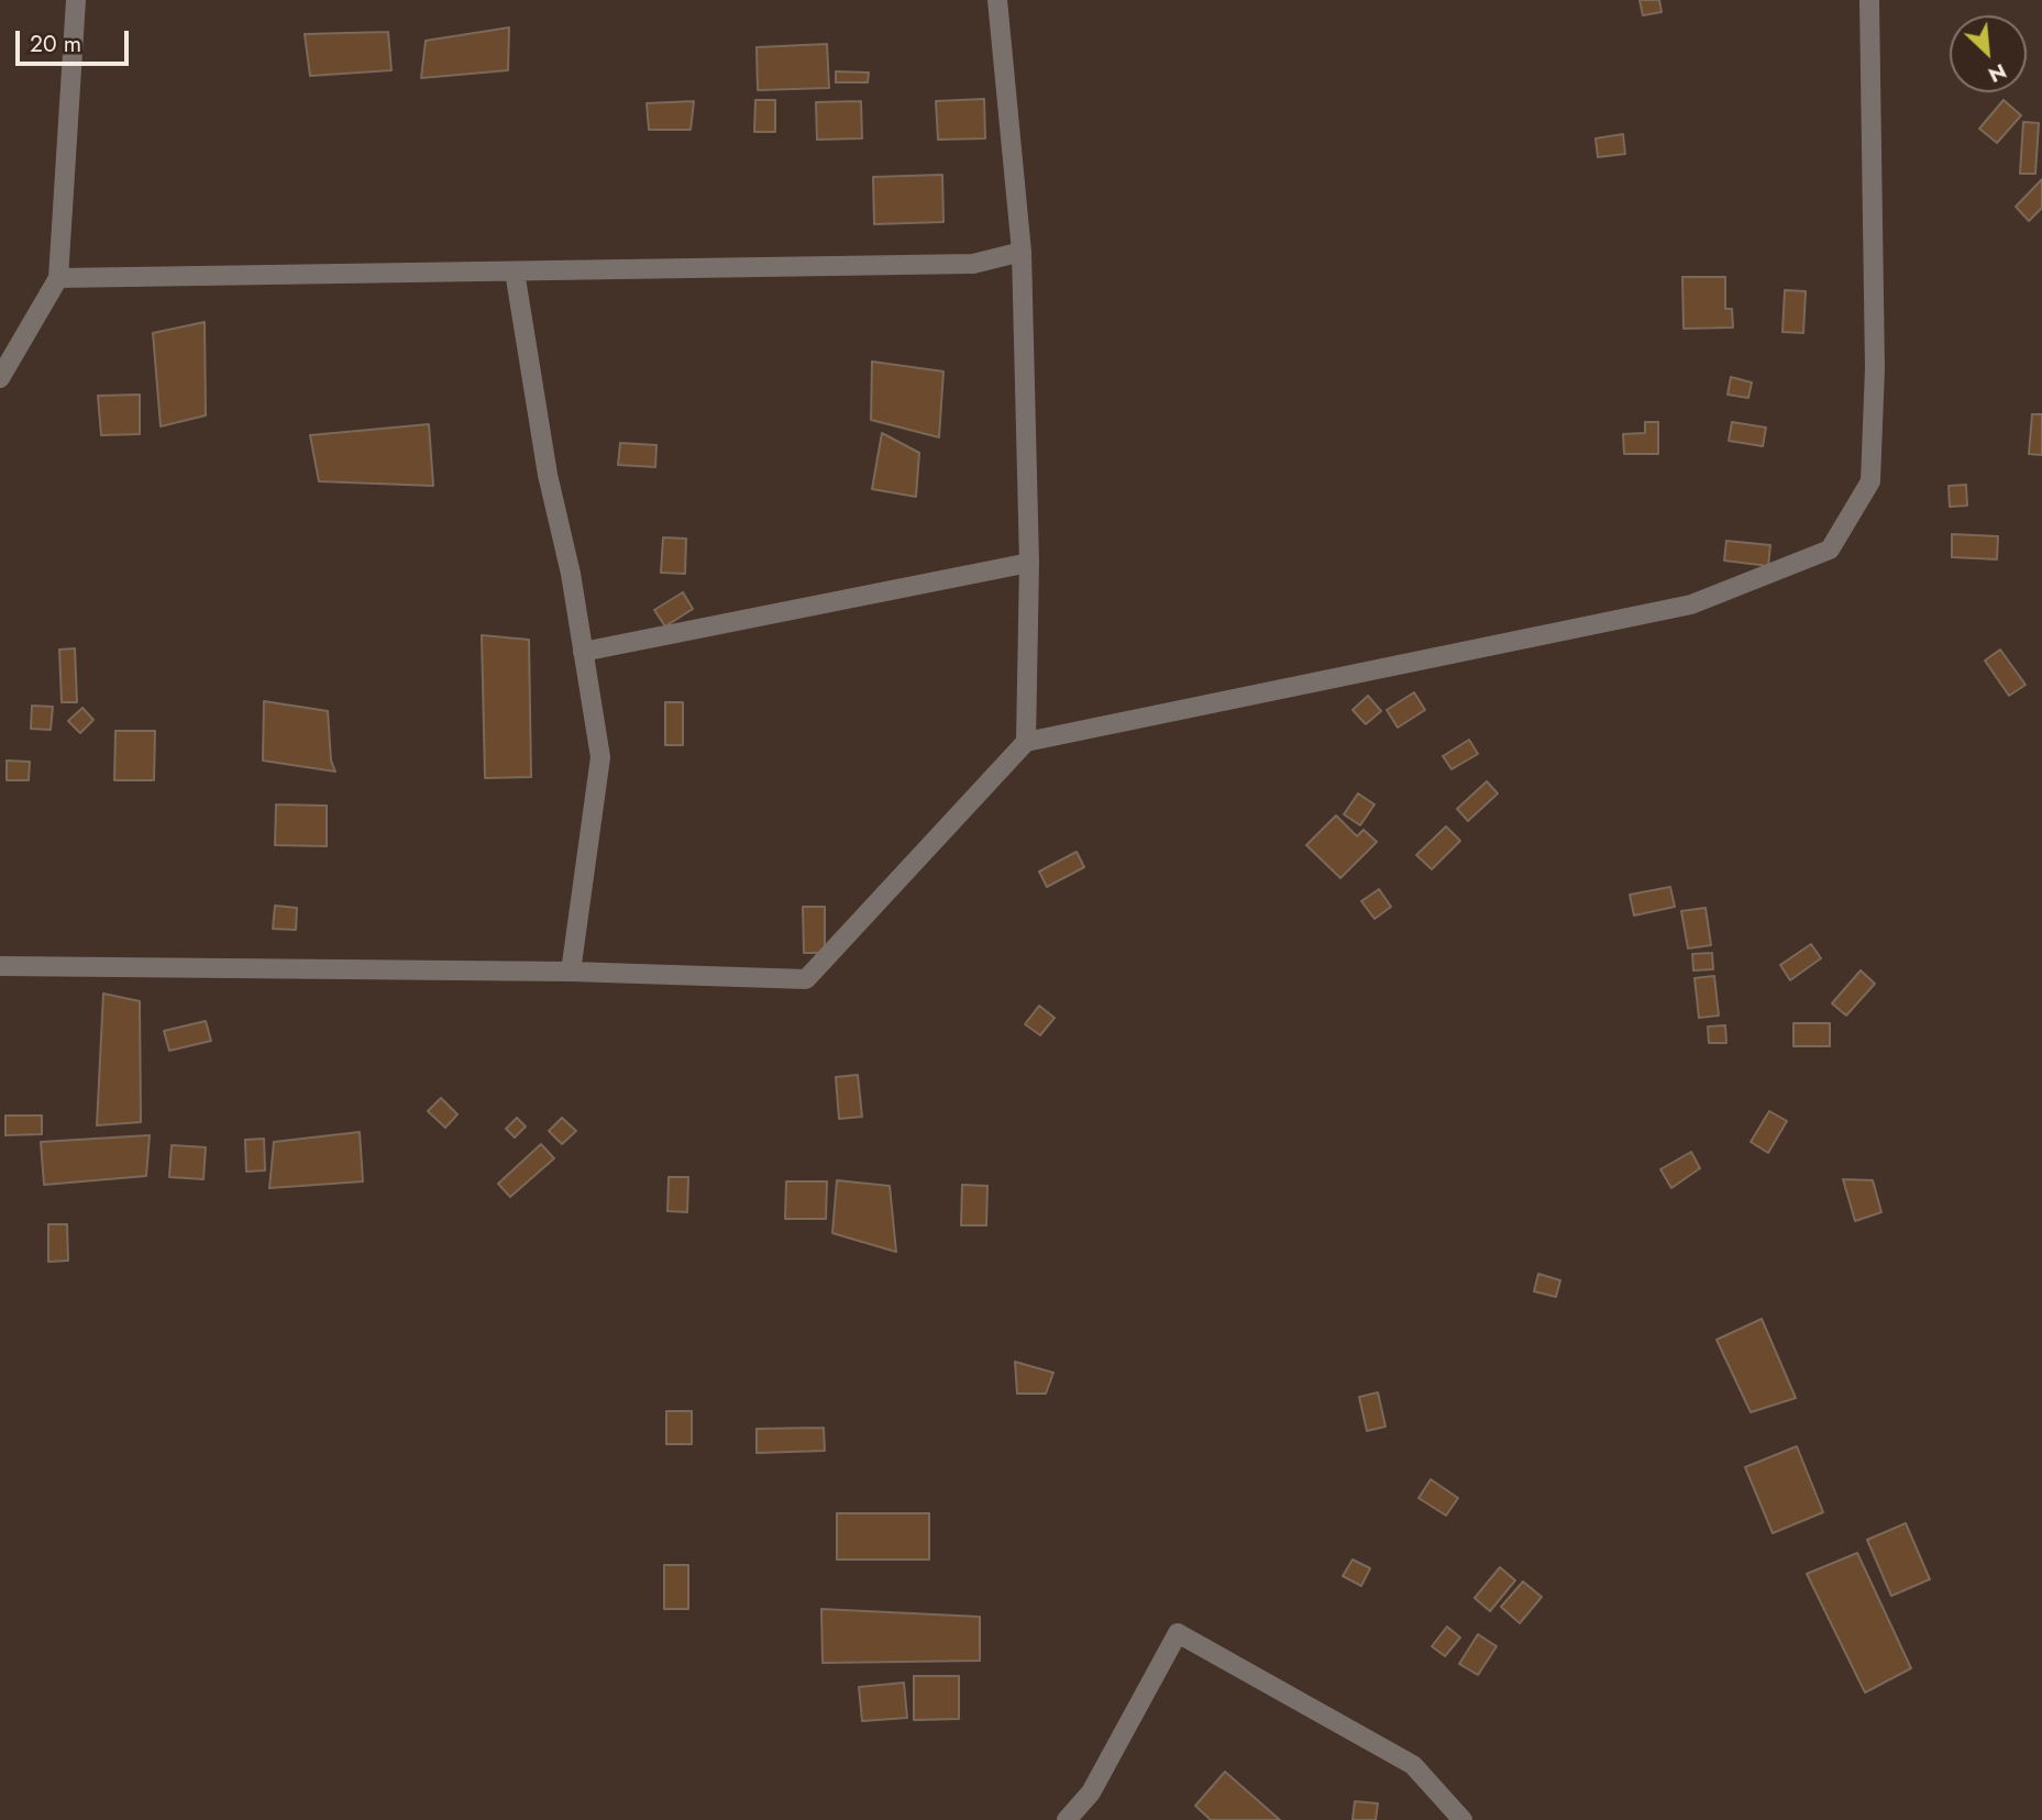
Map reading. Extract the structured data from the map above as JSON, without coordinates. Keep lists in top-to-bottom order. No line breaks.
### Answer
{"scale_bar":"20 m","north":"bottom right"}
